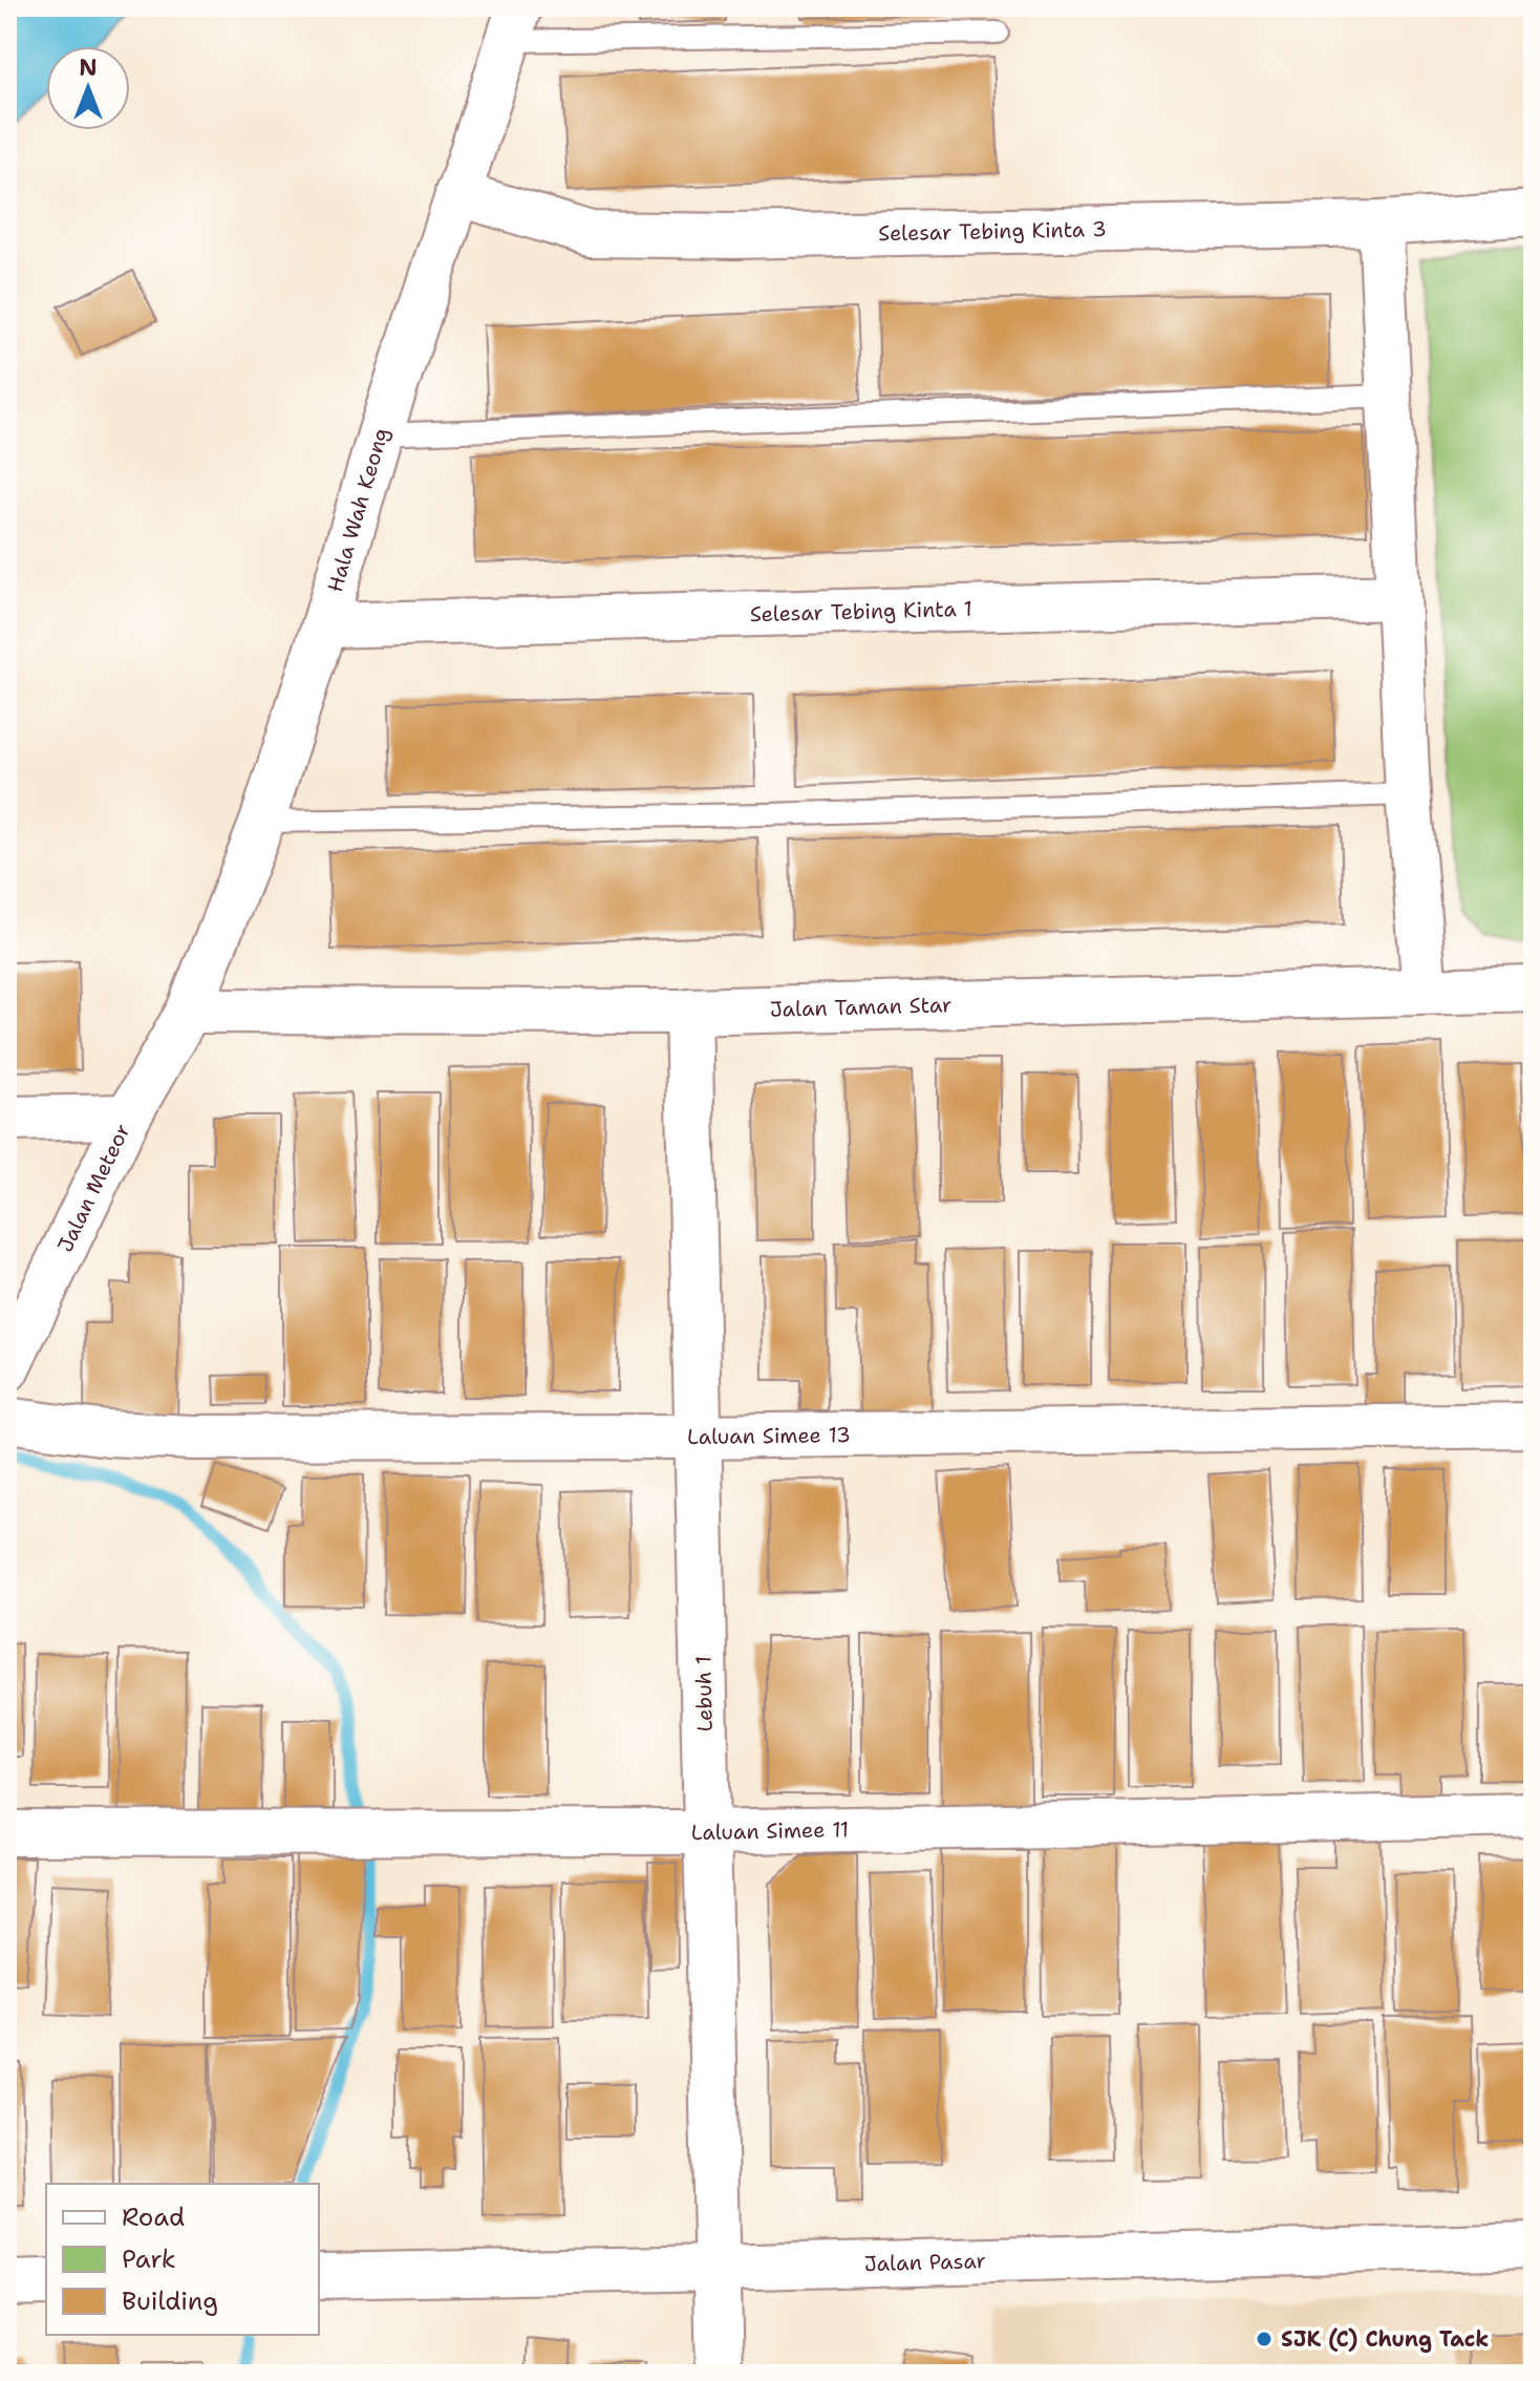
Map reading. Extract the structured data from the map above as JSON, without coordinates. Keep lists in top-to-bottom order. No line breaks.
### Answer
{"streets":{"street":["Selesar Tebing Kinta 3","Hala Wah Keong","Selesar Tebing Kinta 1","Jalan Taman Star","Jalan Meteor","Laluan Simee 13","Lebuh 1","Laluan Simee 11","Jalan Pasar"]},"crossings":[["Selesar Tebing Kinta 3","Hala Wah Keong"],["Hala Wah Keong","Selesar Tebing Kinta 1"],["Hala Wah Keong","Jalan Taman Star"],["Hala Wah Keong","Jalan Meteor"],["Jalan Taman Star","Jalan Meteor"],["Jalan Taman Star","Lebuh 1"],["Laluan Simee 13","Lebuh 1"],["Lebuh 1","Laluan Simee 11"],["Lebuh 1","Jalan Pasar"]],"places":["SJK (C) Chung Tack"],"legend":["Road","Park","Building"],"north":"top"}
